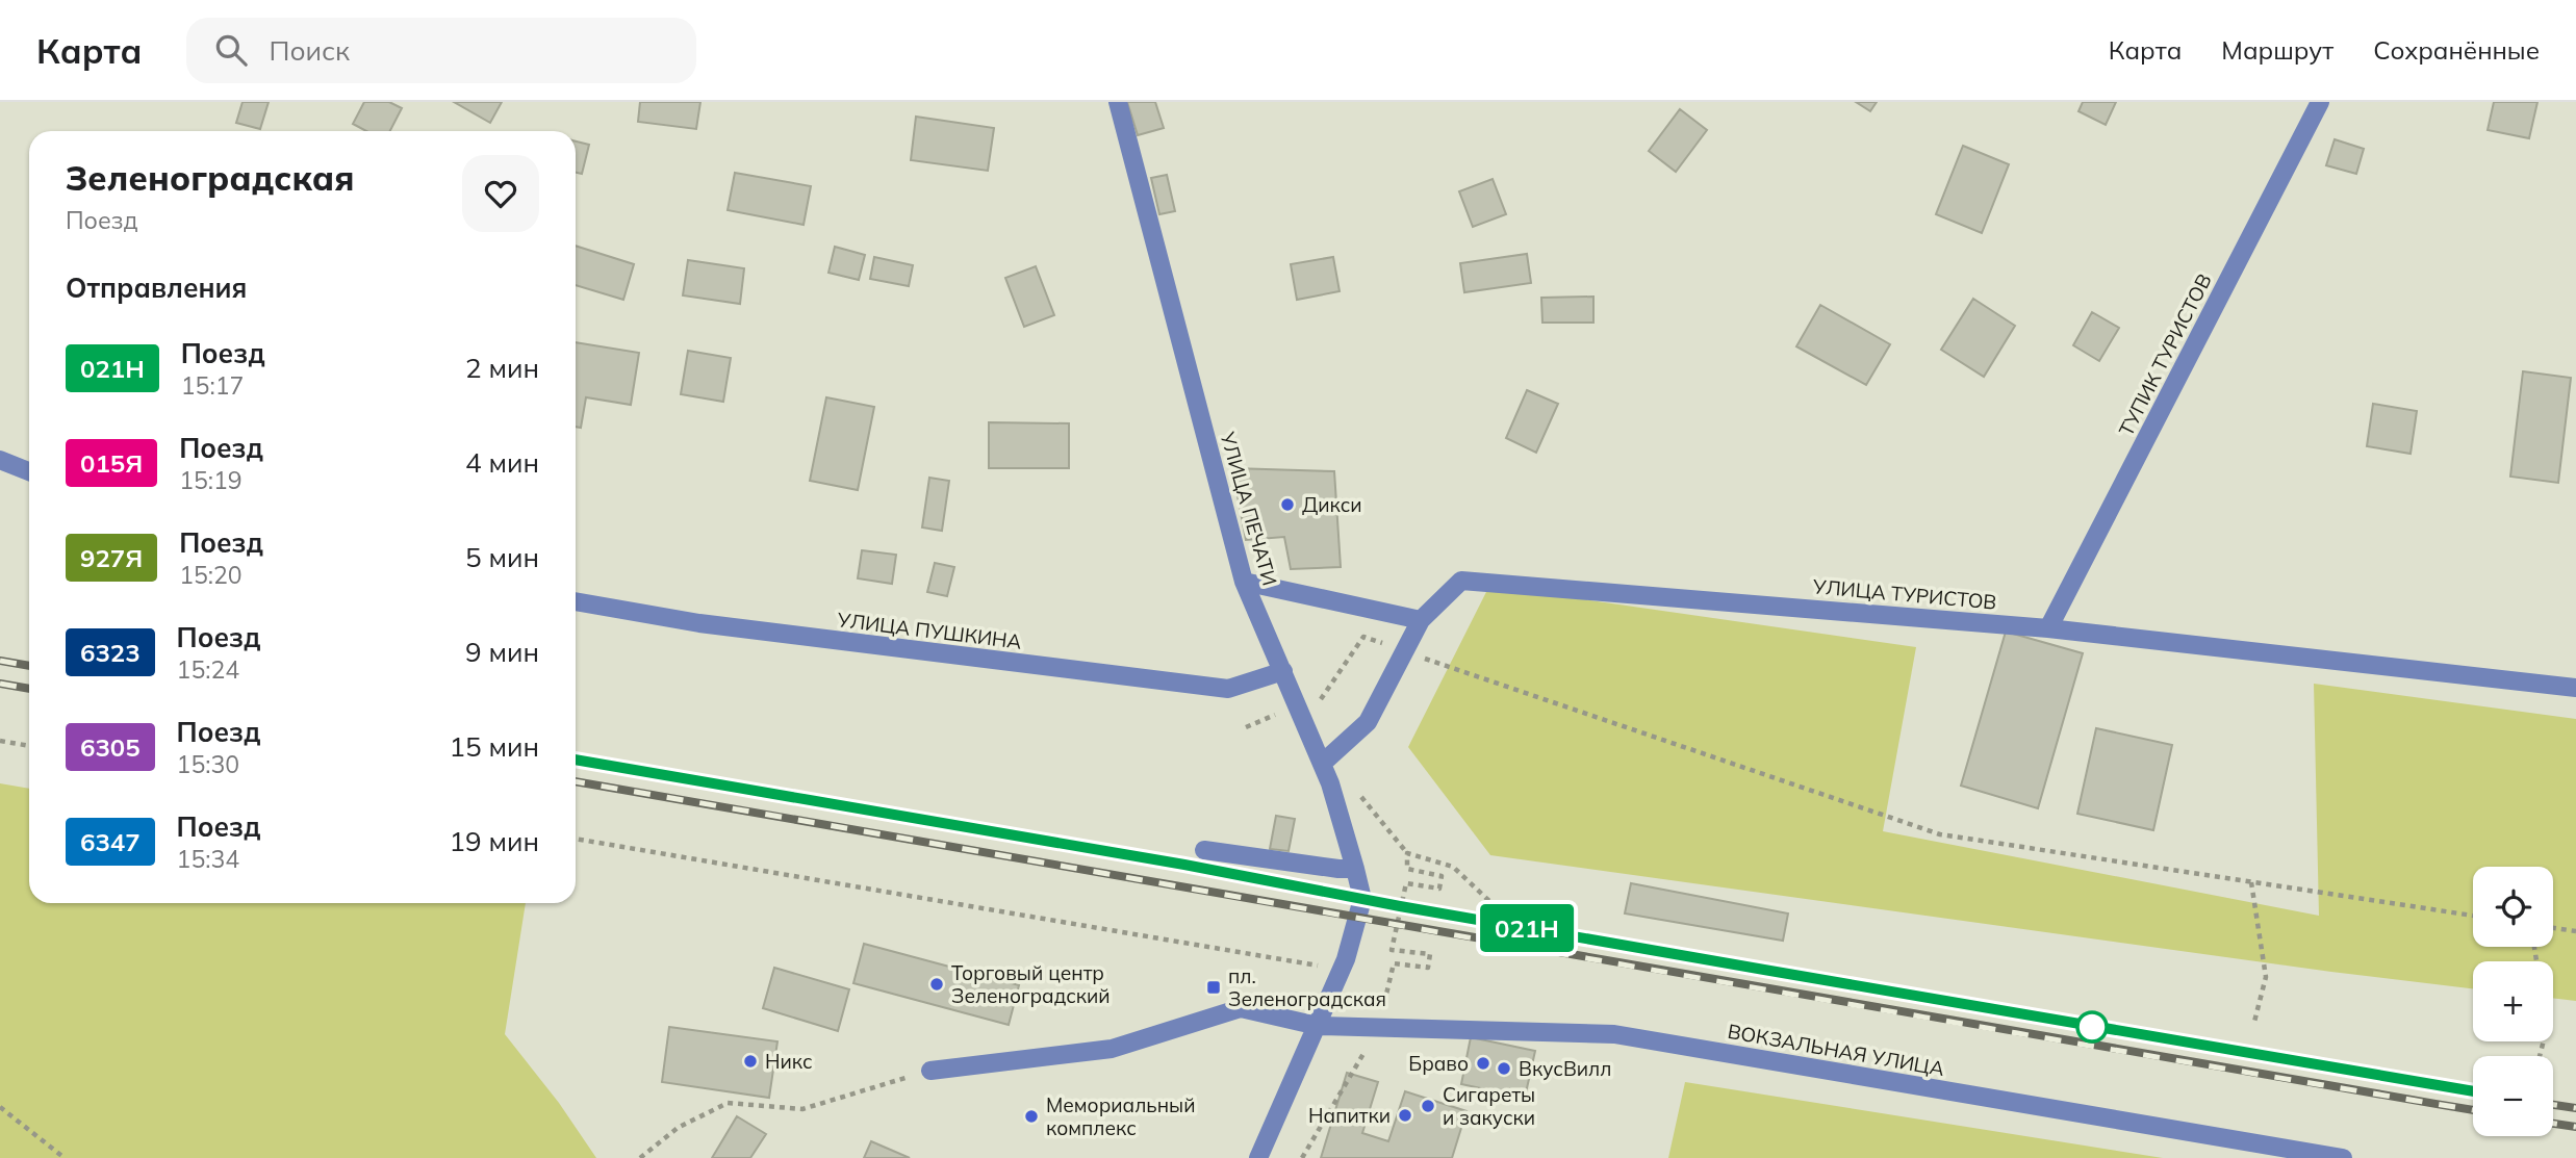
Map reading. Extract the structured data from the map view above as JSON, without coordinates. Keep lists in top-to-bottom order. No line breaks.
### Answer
{"streets":{"street":["ТУПИК ТУРИСТОВ","УЛИЦА ПЕЧАТИ","УЛИЦА ТУРИСТОВ","УЛИЦА ПУШКИНА","ВОКЗАЛЬНАЯ УЛИЦА"]},"crossings":[["ТУПИК ТУРИСТОВ","УЛИЦА ТУРИСТОВ"],["УЛИЦА ПЕЧАТИ","УЛИЦА ТУРИСТОВ"],["УЛИЦА ПЕЧАТИ","УЛИЦА ПУШКИНА"],["УЛИЦА ПЕЧАТИ","ВОКЗАЛЬНАЯ УЛИЦА"]],"places":{"other":["Дикси","Торговый центр Зеленоградский","Никс","Браво","ВкусВилл","Сигареты и закуски","Напитки","Мемориальный комплекс"],"transit":["пл. Зеленоградская"]},"page":{"header":"Карта","search":"Поиск","nav":["Карта","Маршрут","Сохранённые"],"on_map":"021Н","heading":[["Зеленоградская","Поезд"],"Отправления"],"list":[{"mark":"021Н","name":"Поезд","note":"15:17","value":"2 мин"},{"mark":"015Я","name":"Поезд","note":"15:19","value":"4 мин"},{"mark":"927Я","name":"Поезд","note":"15:20","value":"5 мин"},{"mark":"6323","name":"Поезд","note":"15:24","value":"9 мин"},{"mark":"6305","name":"Поезд","note":"15:30","value":"15 мин"},{"mark":"6347","name":"Поезд","note":"15:34","value":"19 мин"}],"map_buttons":["+","−"]}}
